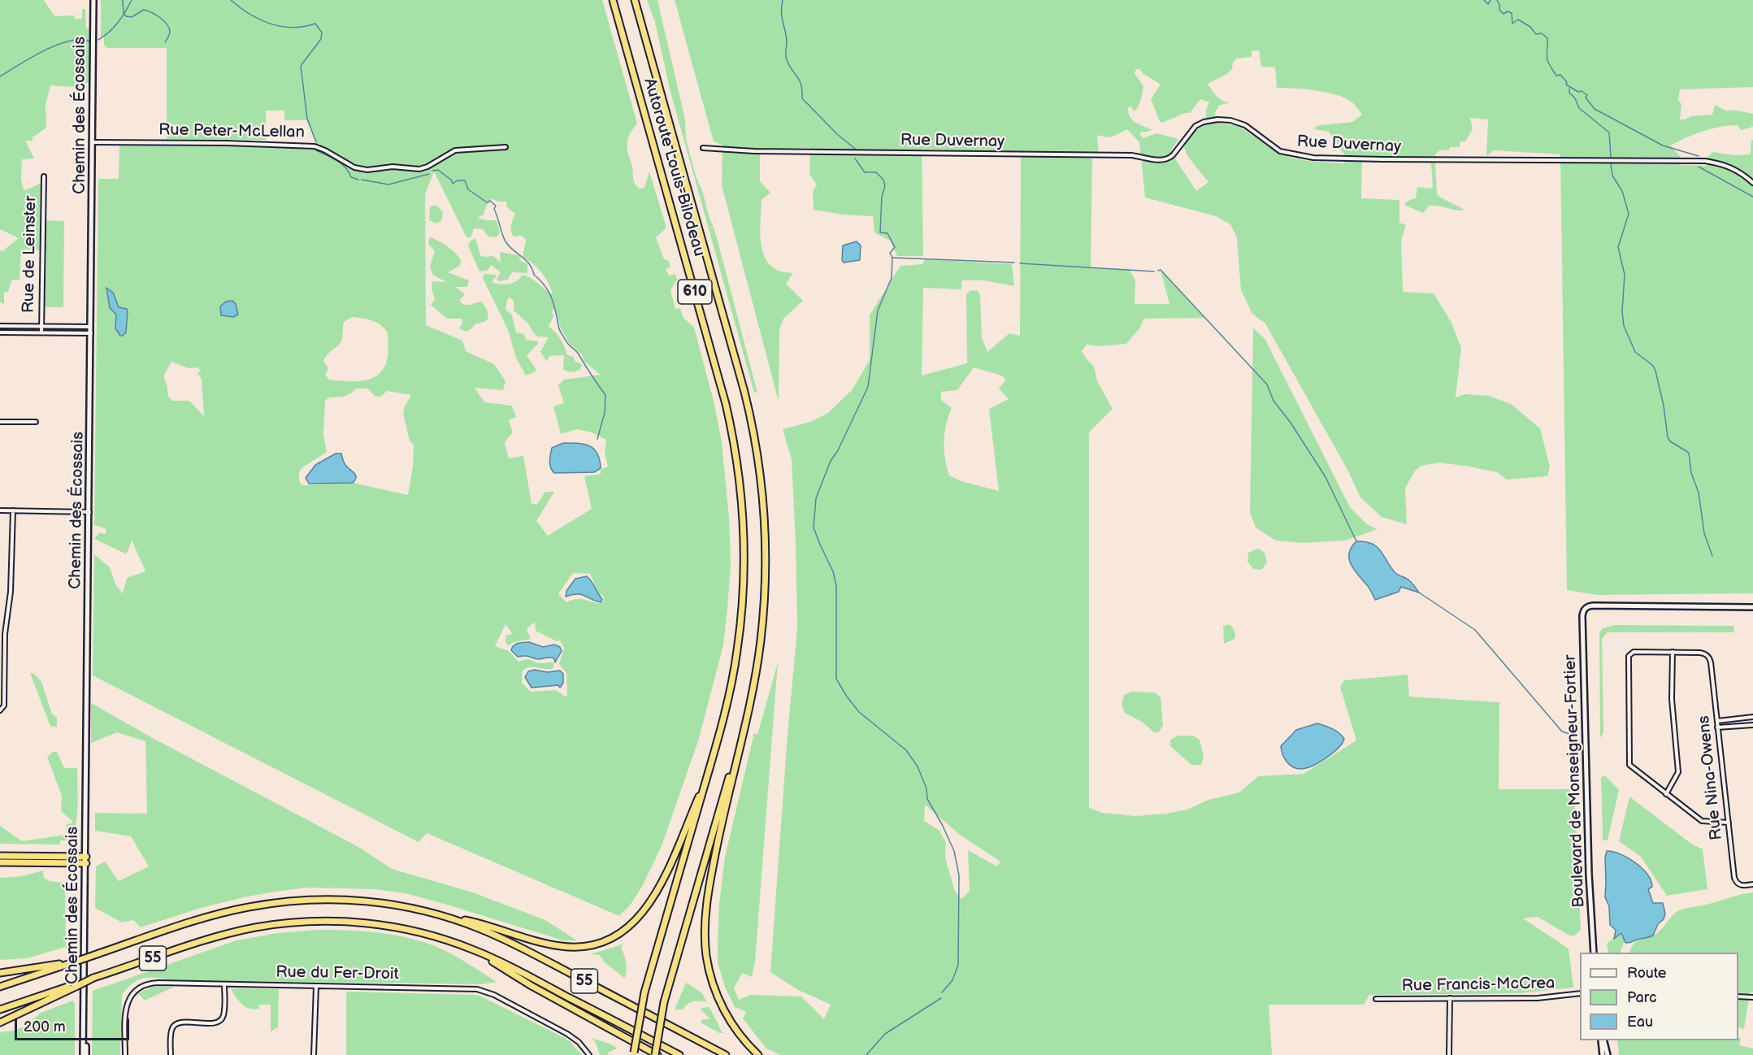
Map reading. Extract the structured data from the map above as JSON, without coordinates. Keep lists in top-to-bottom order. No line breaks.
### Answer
{"streets":{"highway":["Autoroute Louis-Bilodeau","610","55"],"main road":["Chemin des Écossais","Boulevard de Monseigneur-Fortier"],"street":["Rue Peter-McLellan","Rue Duvernay","Rue de Leinster","Rue Nina-Owens","Rue du Fer-Droit","Rue Francis-McCrea"]},"crossings":[["Chemin des Écossais","Rue Peter-McLellan"]],"legend":["Route","Parc","Eau"],"scale_bar":"200 m"}
